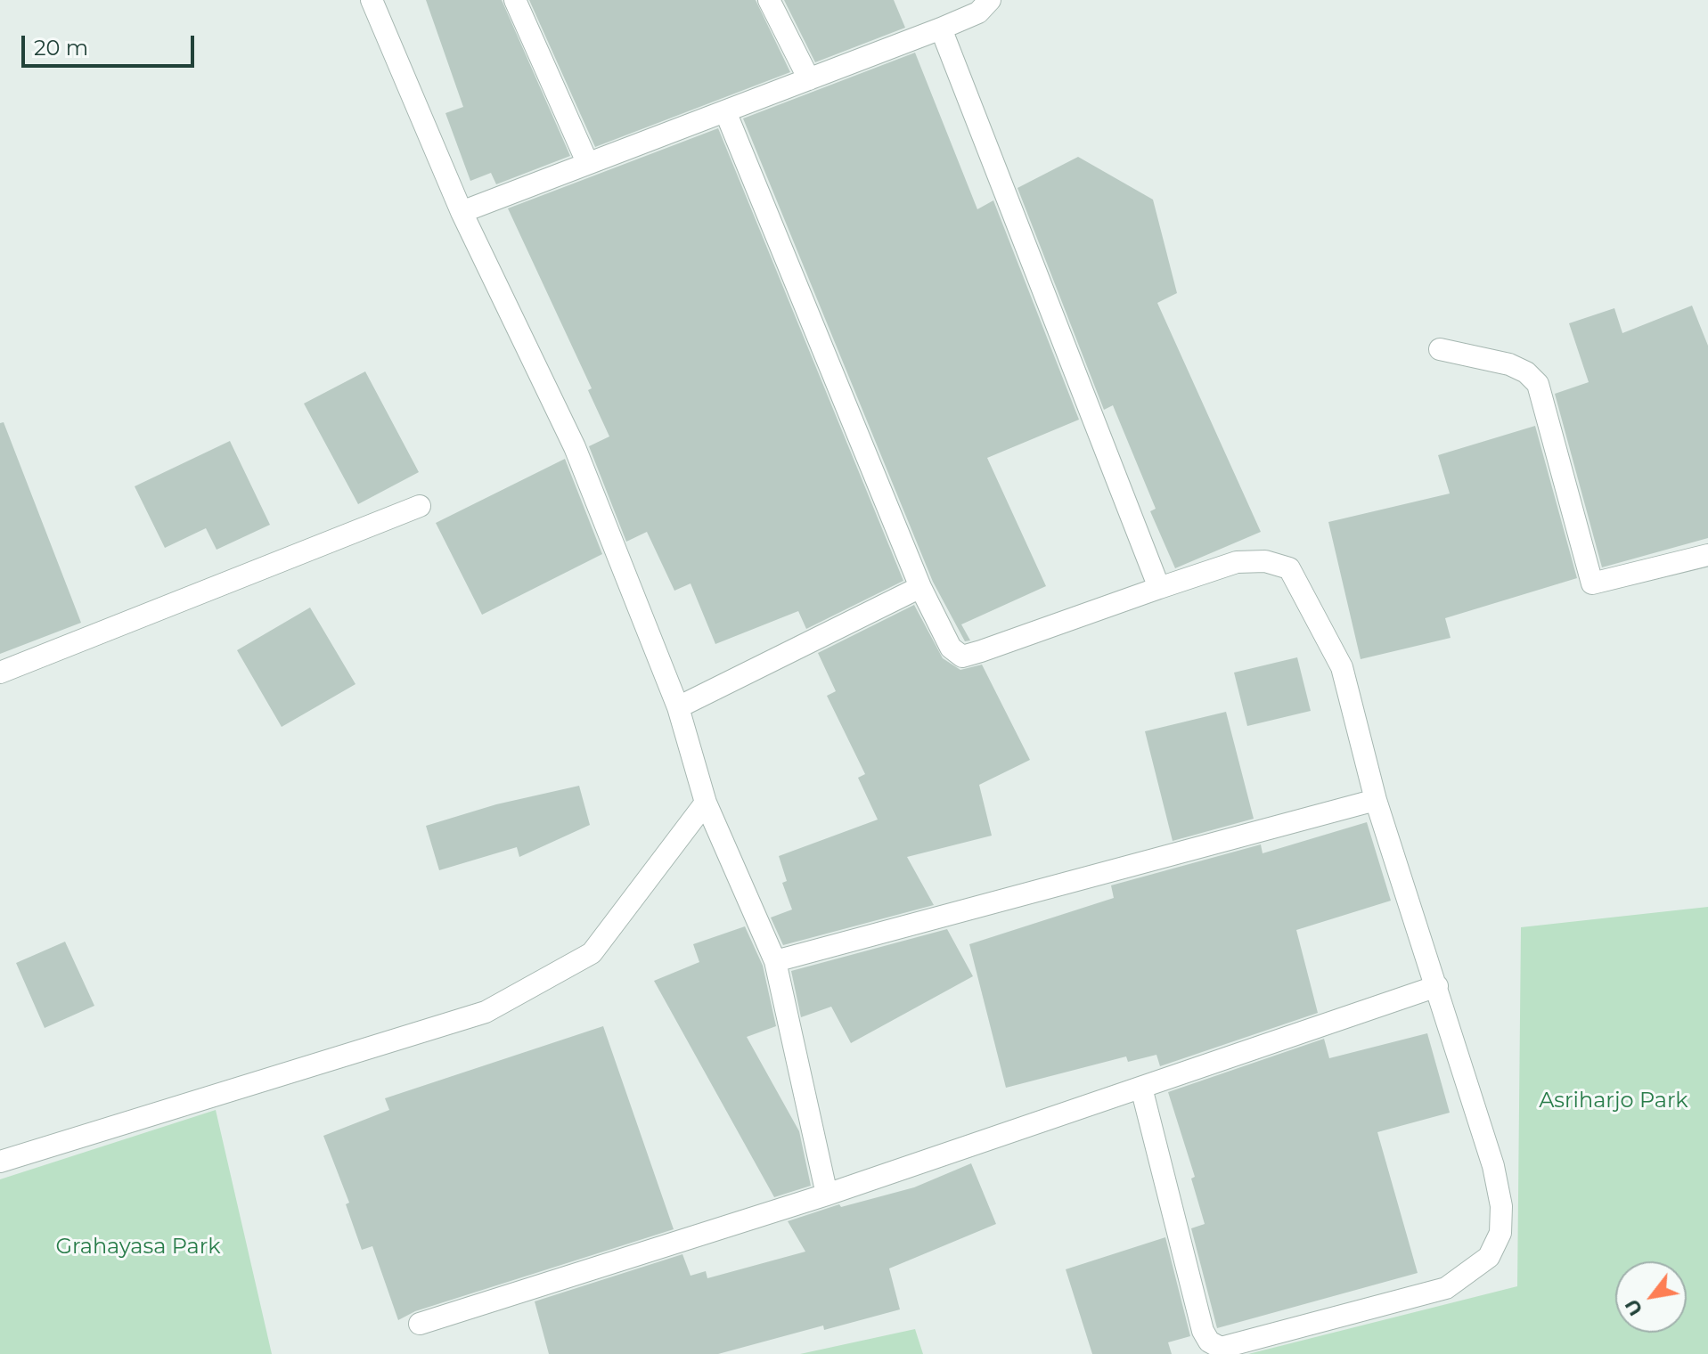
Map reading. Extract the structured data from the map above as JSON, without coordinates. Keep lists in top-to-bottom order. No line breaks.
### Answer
{"parks":["Asriharjo Park","Grahayasa Park"],"scale_bar":"20 m","north":"bottom left"}
